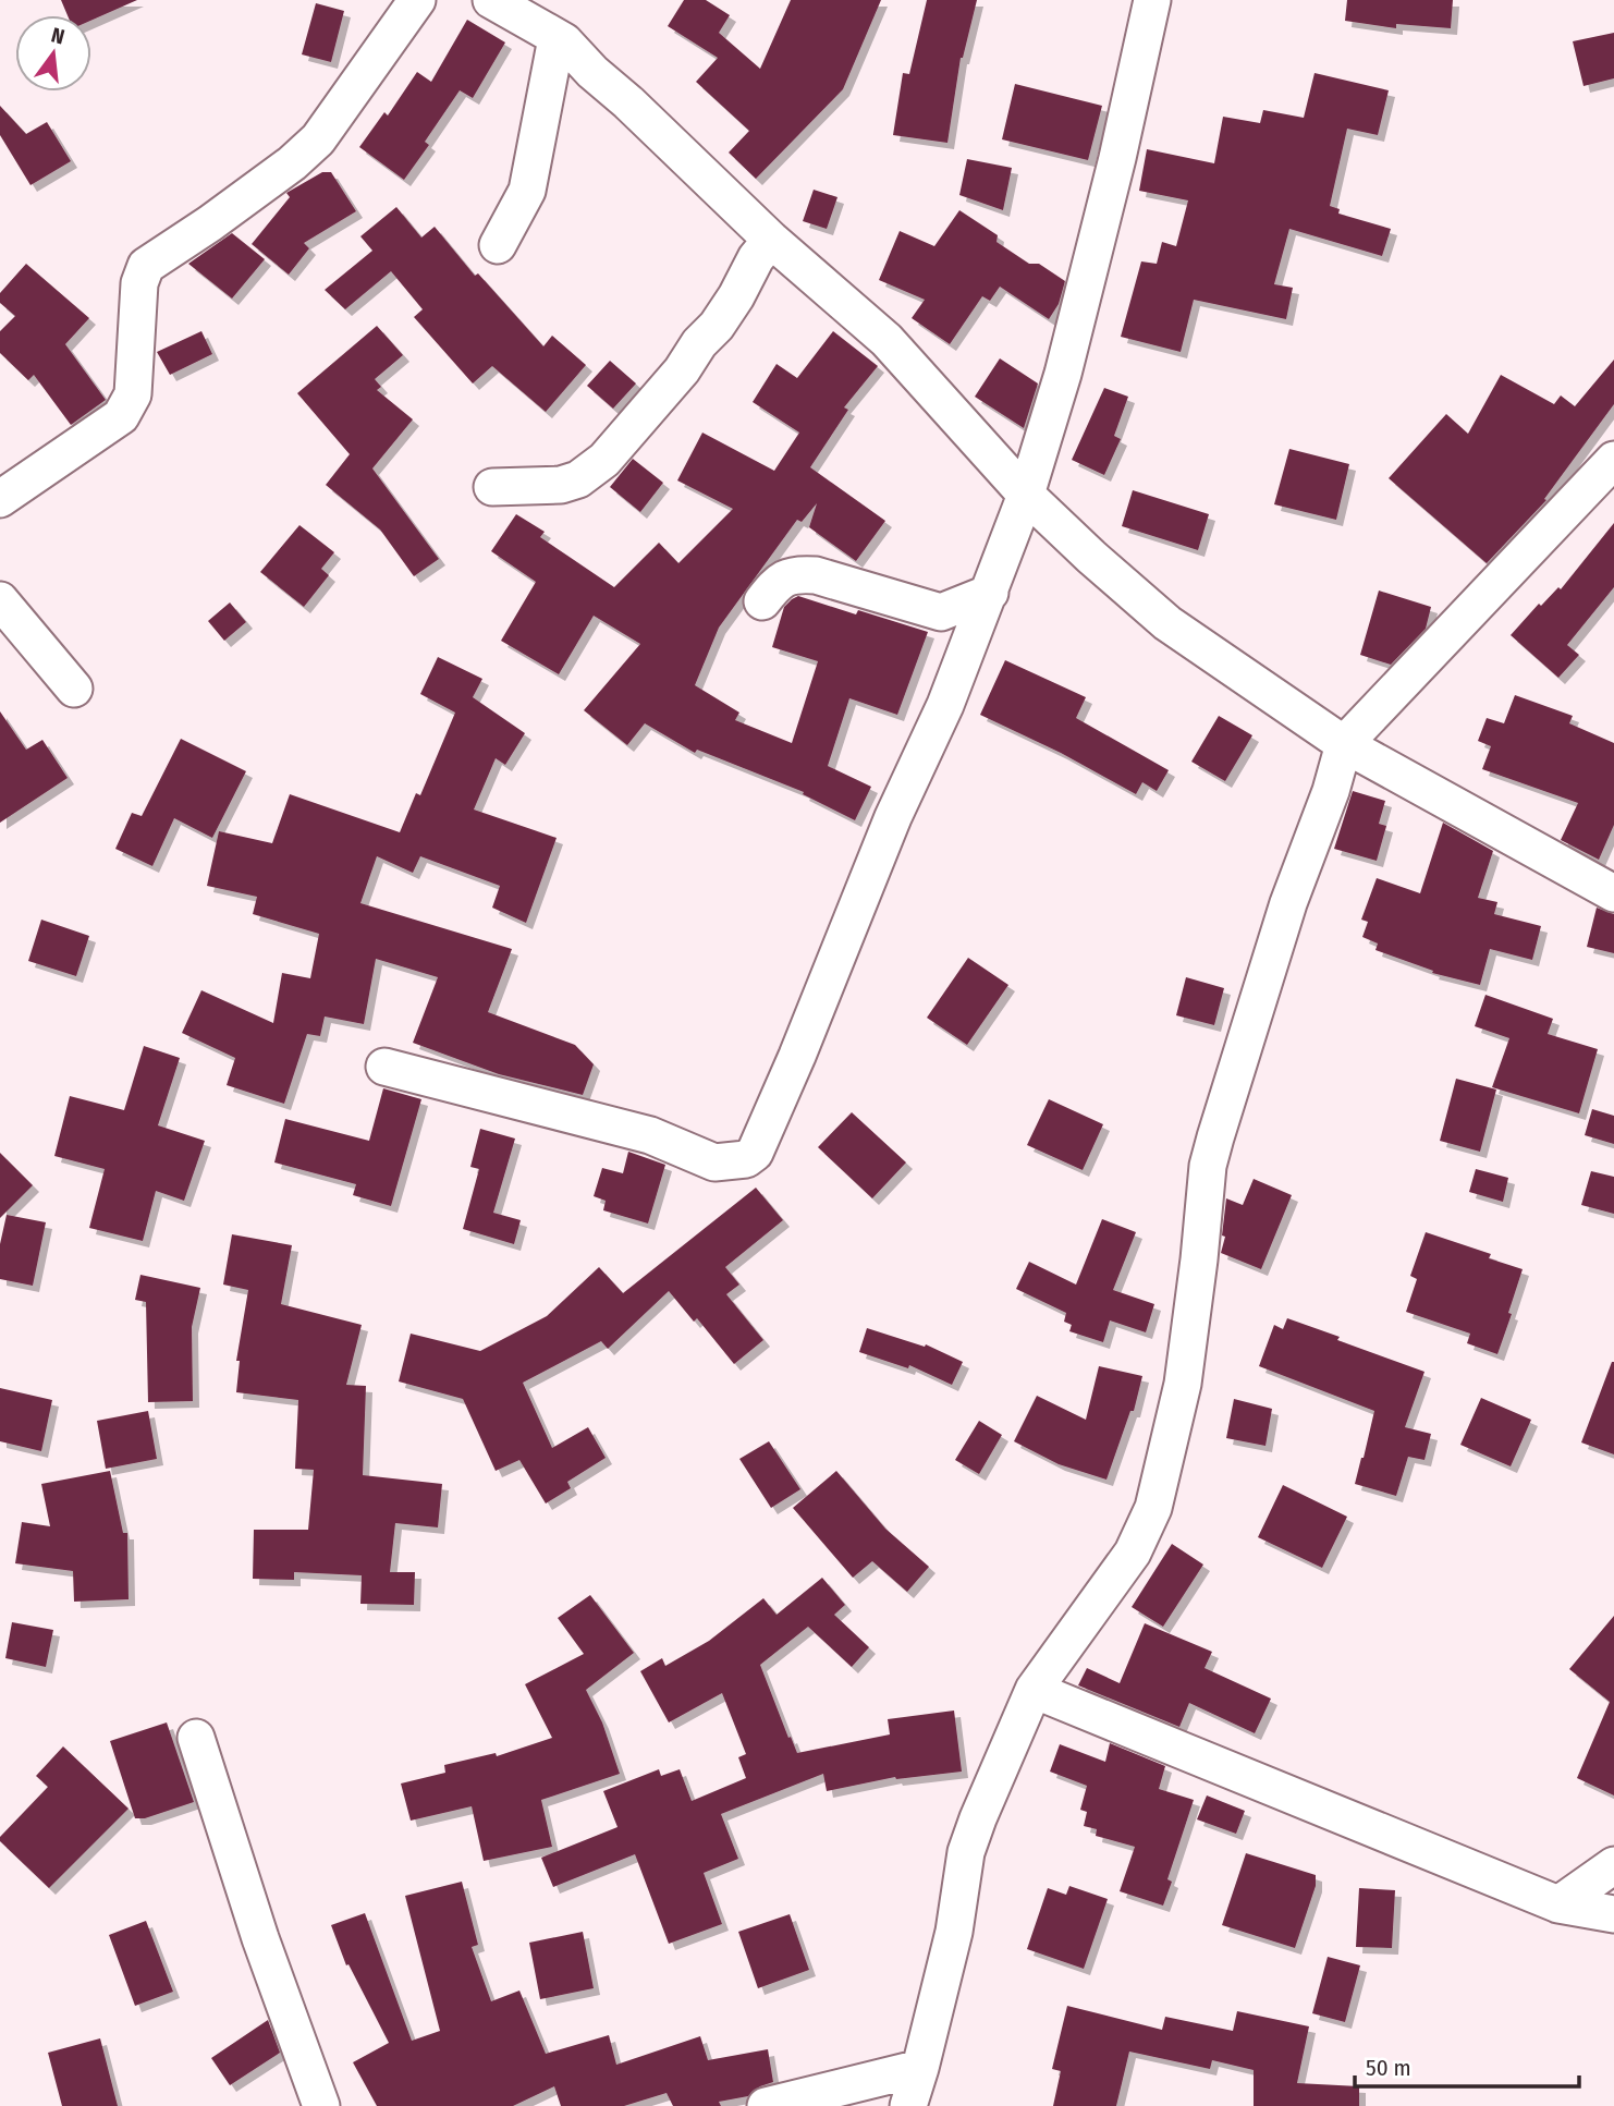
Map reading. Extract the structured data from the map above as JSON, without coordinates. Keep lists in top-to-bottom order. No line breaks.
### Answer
{"scale_bar":"50 m","north":"top"}
